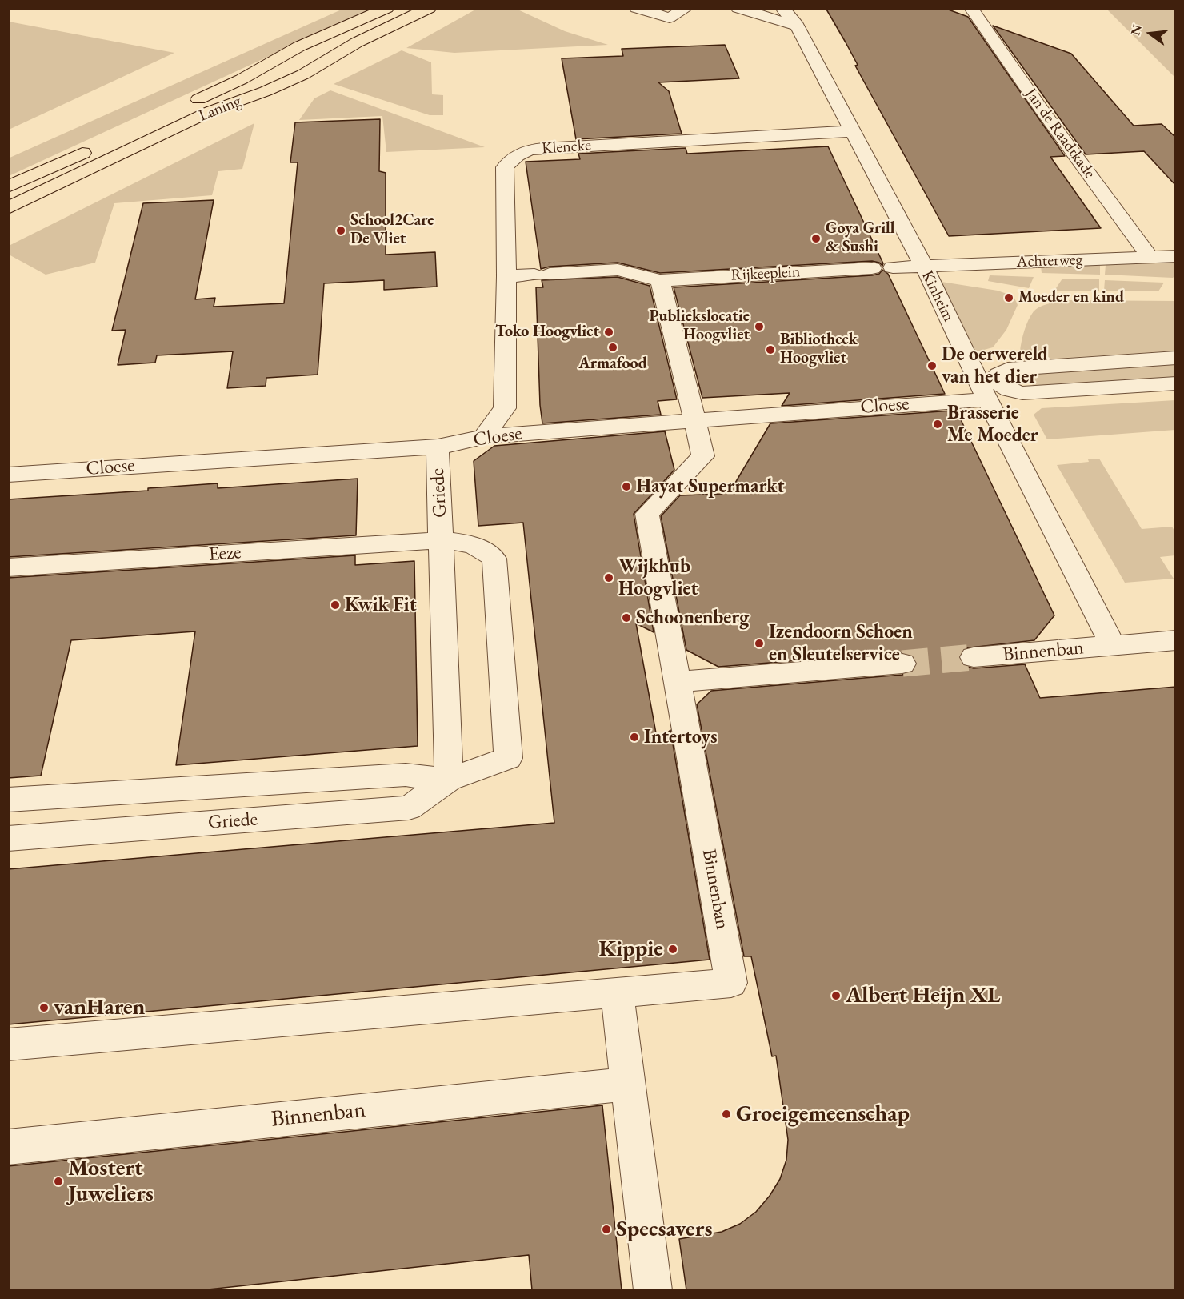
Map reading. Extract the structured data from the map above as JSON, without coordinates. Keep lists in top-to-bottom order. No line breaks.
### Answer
{"streets":{"main road":["Laning"],"street":["Jan de Raadtkade","Klencke","Achterweg","Rijkeeplein","Kinheim","Cloese","Griede","Eeze","Binnenban"]},"crossings":[["Jan de Raadtkade","Achterweg"],["Klencke","Rijkeeplein"],["Klencke","Kinheim"],["Klencke","Cloese"],["Achterweg","Kinheim"],["Kinheim","Cloese"],["Kinheim","Binnenban"],["Cloese","Griede"],["Cloese","Binnenban"],["Griede","Eeze"]],"places":["School2Care De Vliet","Goya Grill & Sushi","Moeder en kind","Publiekslocatie Hoogvliet","Toko Hoogvliet","Armafood","Bibliotheek Hoogvliet","De oerwereld van het dier","Brasserie Me Moeder","Hayat Supermarkt","Wijkhub Hoogvliet","Kwik Fit","Schoonenberg","Izendoorn Schoen en Sleutelservice","Intertoys","Kippie","Albert Heijn XL","vanHaren","Groeigemeenschap","Mostert Juweliers","Specsavers"],"north":"left"}
